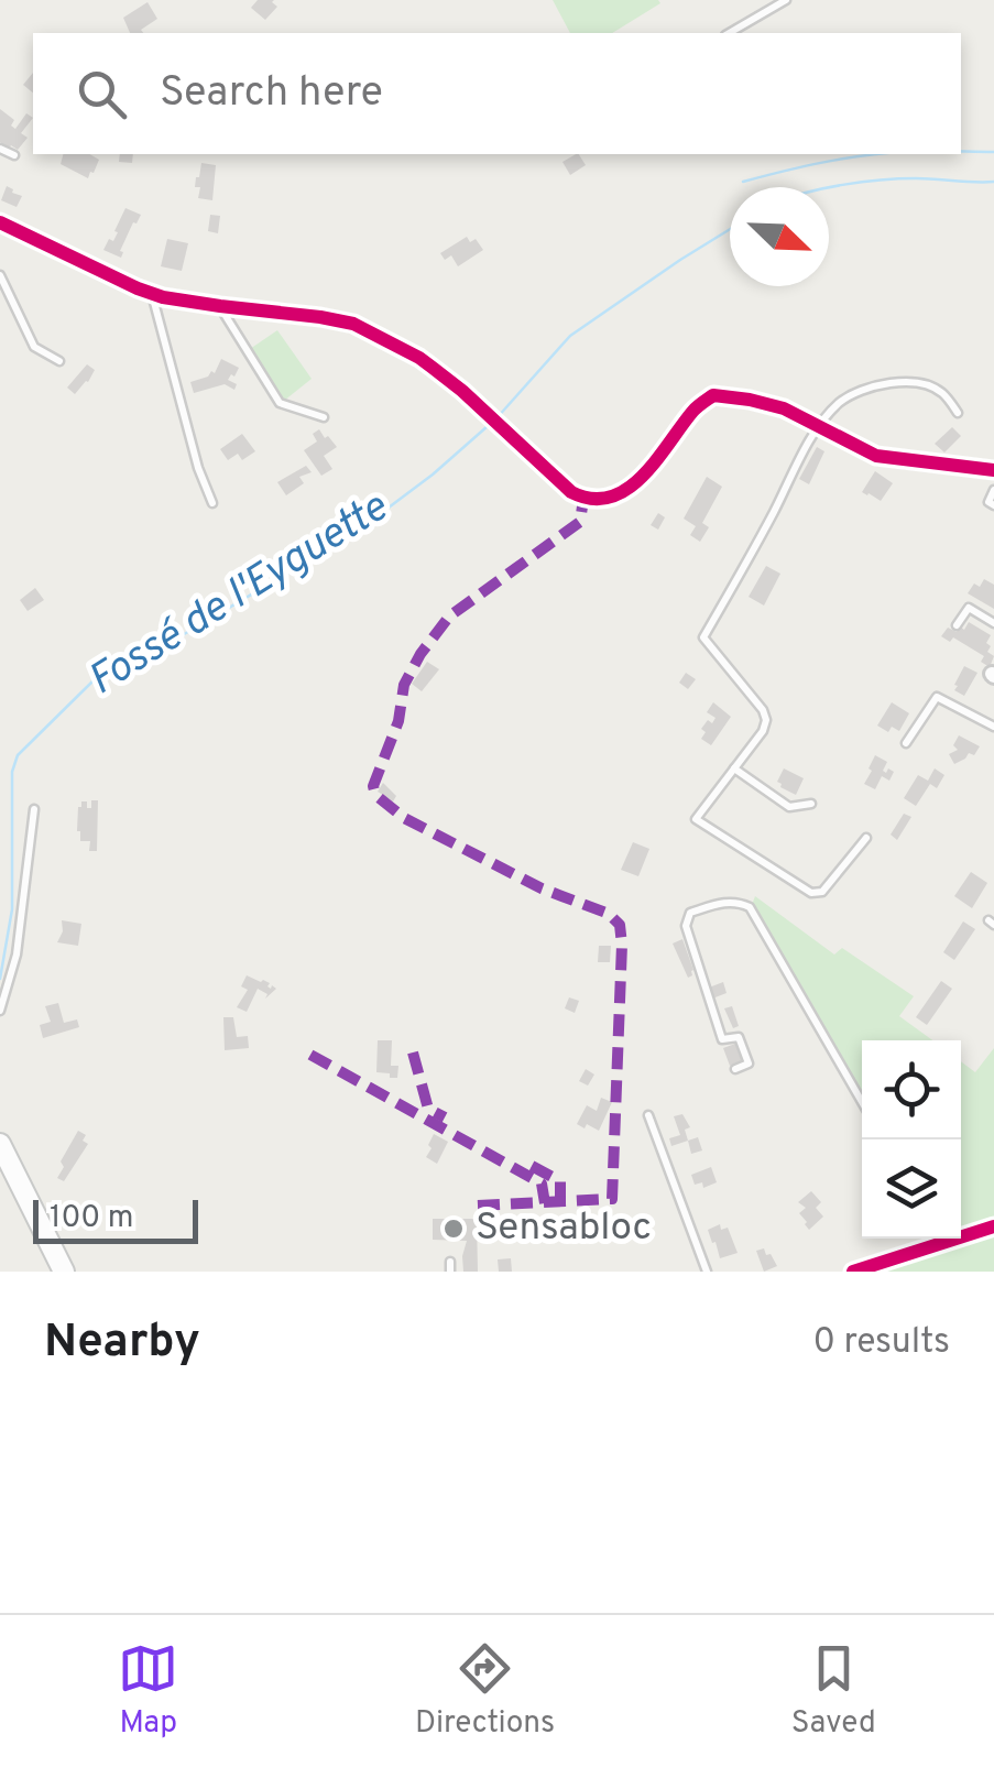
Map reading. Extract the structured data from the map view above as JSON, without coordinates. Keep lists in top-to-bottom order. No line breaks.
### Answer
{"water":["Fossé de l'Eyguette"],"places":["Sensabloc"],"scale_bar":"100 m","north":"bottom right","page":{"search":"Search here","scale":"100 m","heading":["Nearby","0 results"],"nav":["Map","Directions","Saved"]}}
